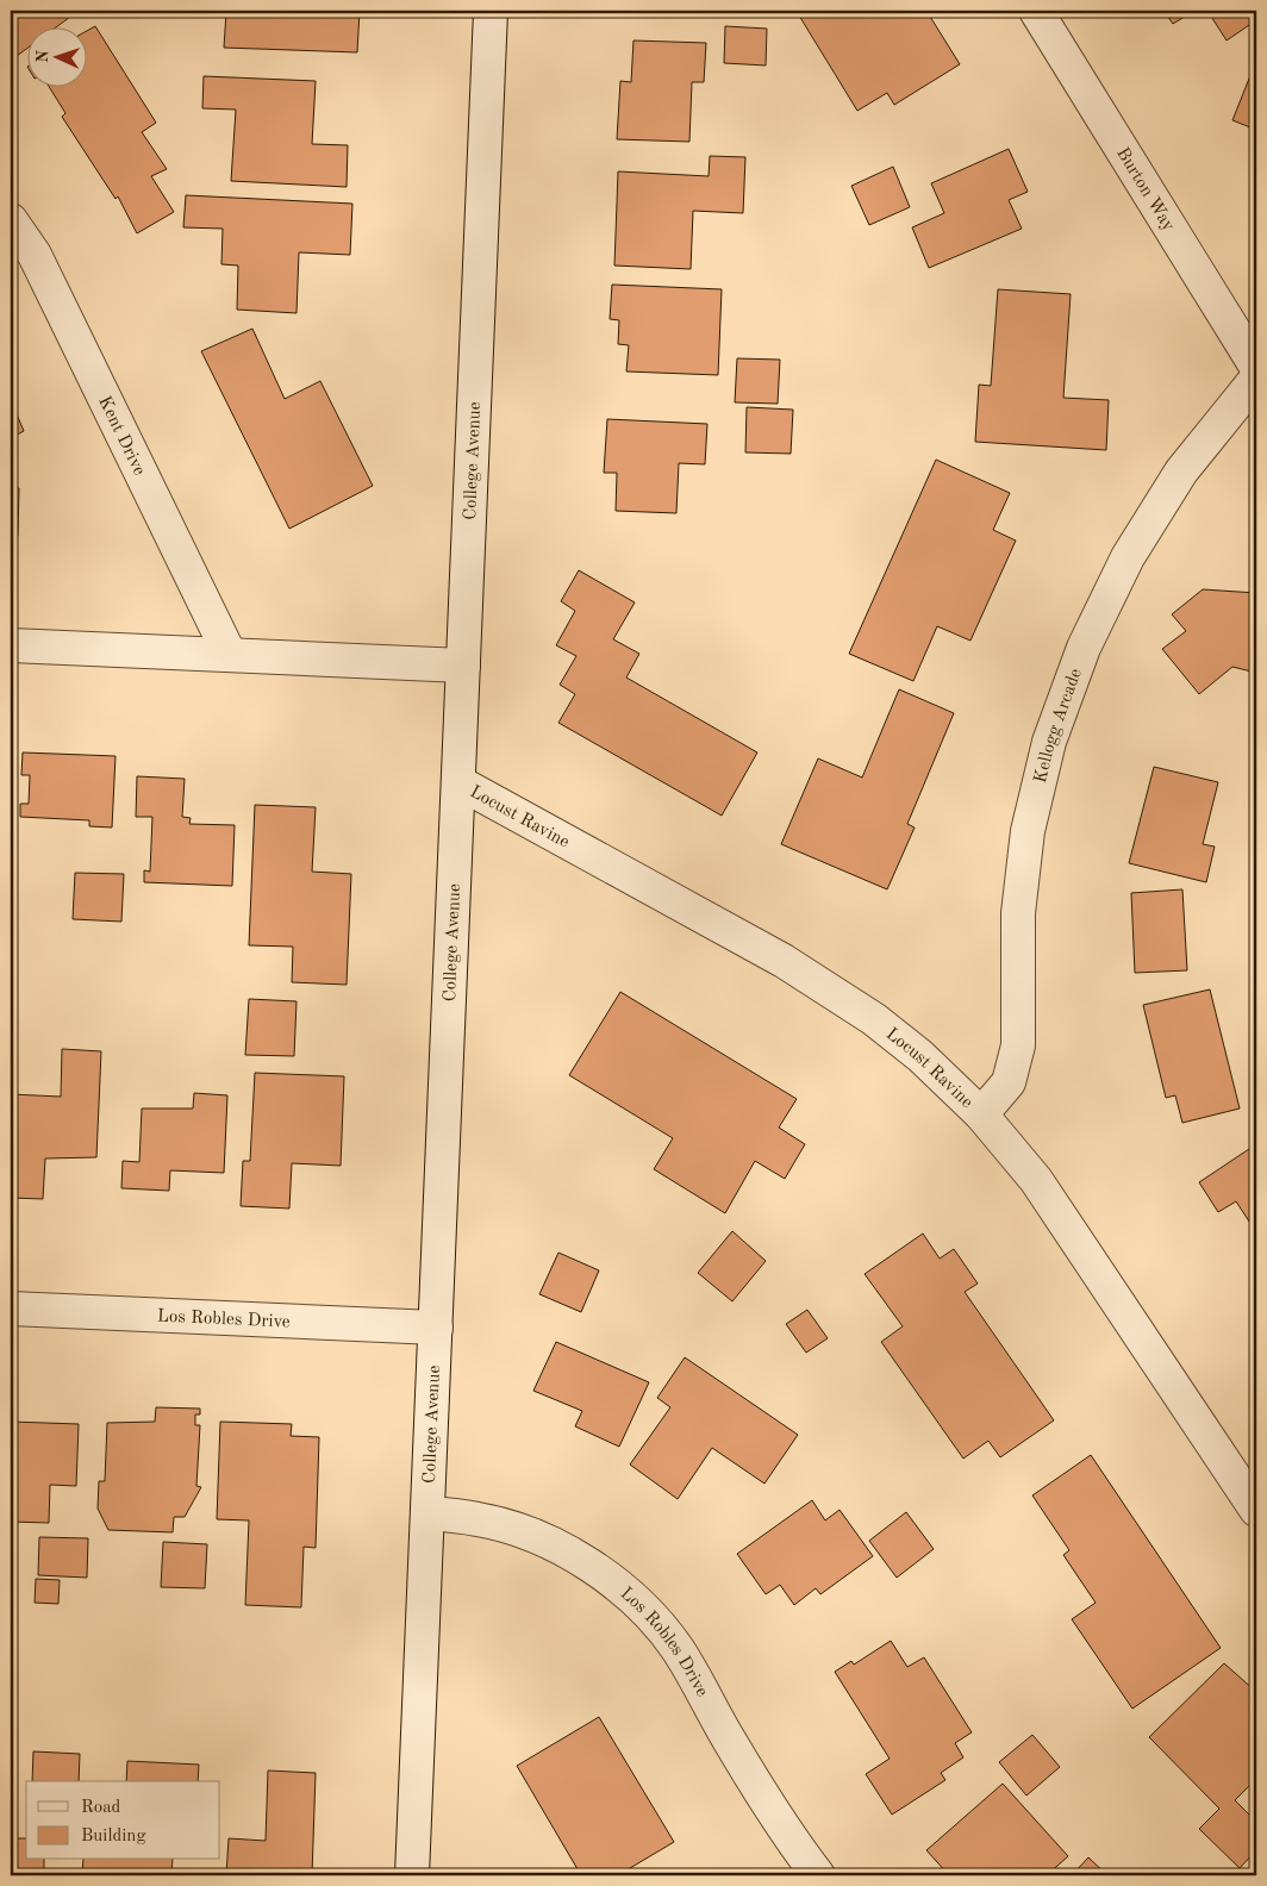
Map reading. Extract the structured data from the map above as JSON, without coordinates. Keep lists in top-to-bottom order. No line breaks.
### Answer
{"streets":{"street":["Burton Way","Kent Drive","College Avenue","Kellogg Arcade","Locust Ravine","Los Robles Drive"]},"crossings":[["College Avenue","Locust Ravine"],["College Avenue","Los Robles Drive"],["Kellogg Arcade","Locust Ravine"]],"legend":["Road","Building"],"north":"left"}
